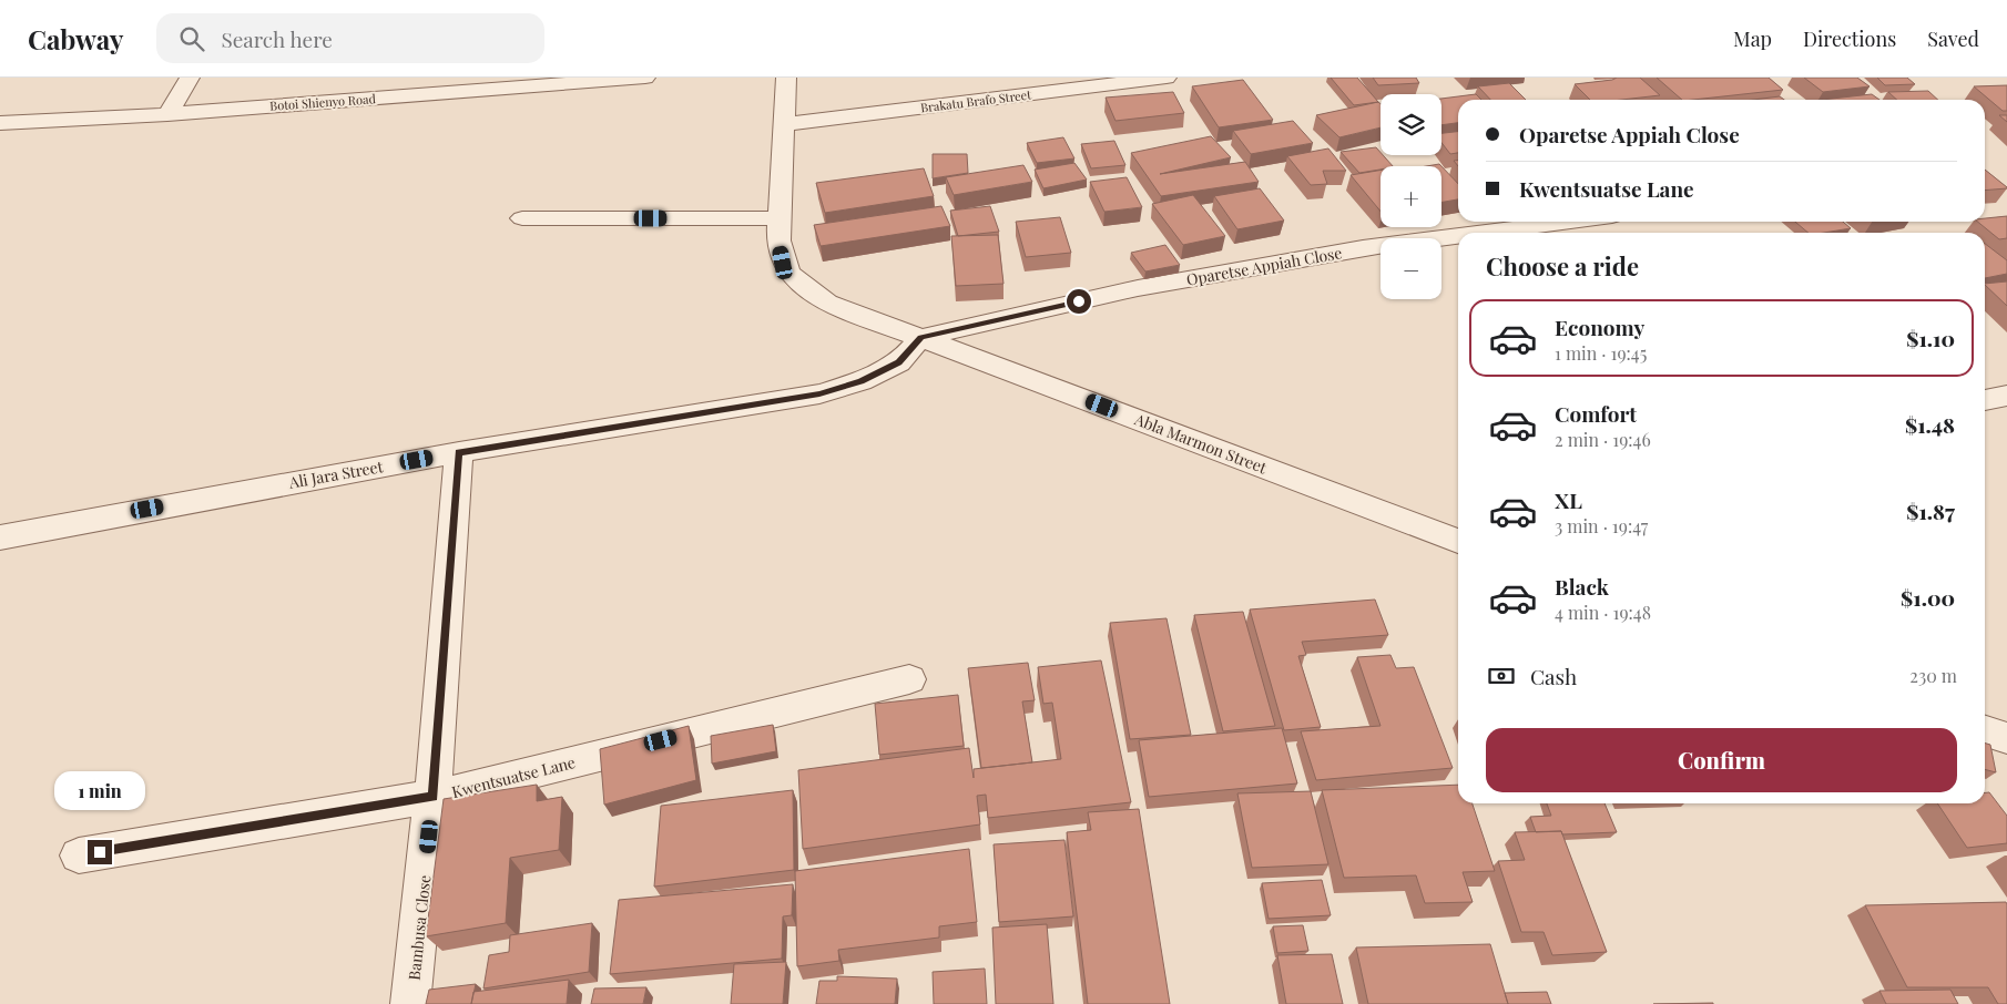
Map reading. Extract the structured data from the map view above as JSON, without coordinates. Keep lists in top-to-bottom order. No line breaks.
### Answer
{"streets":{"street":["Brakatu Brafo Street","Botoi Shienyo Road","Oparetse Appiah Close","Abla Marmon Street","Ali Jara Street","Kwentsuatse Lane","Bambusa Close"]},"crossings":[["Brakatu Brafo Street","Abla Marmon Street"],["Oparetse Appiah Close","Abla Marmon Street"],["Oparetse Appiah Close","Ali Jara Street"],["Abla Marmon Street","Ali Jara Street"],["Ali Jara Street","Bambusa Close"],["Kwentsuatse Lane","Bambusa Close"]],"page":{"header":"Cabway","search":"Search here","nav":["Map","Directions","Saved"],"map_buttons":["+","−"],"banner":["Oparetse Appiah Close","Kwentsuatse Lane"],"heading":"Choose a ride","list":[{"name":"Economy","note":"1 min · 19:45","value":"$1.10"},{"name":"Comfort","note":"2 min · 19:46","value":"$1.48"},{"name":"XL","note":"3 min · 19:47","value":"$1.87"},{"name":"Black","note":"4 min · 19:48","value":"$1.00"}],"pay":["Cash","230 m"],"buttons":"Confirm","bubble":"1 min"}}
